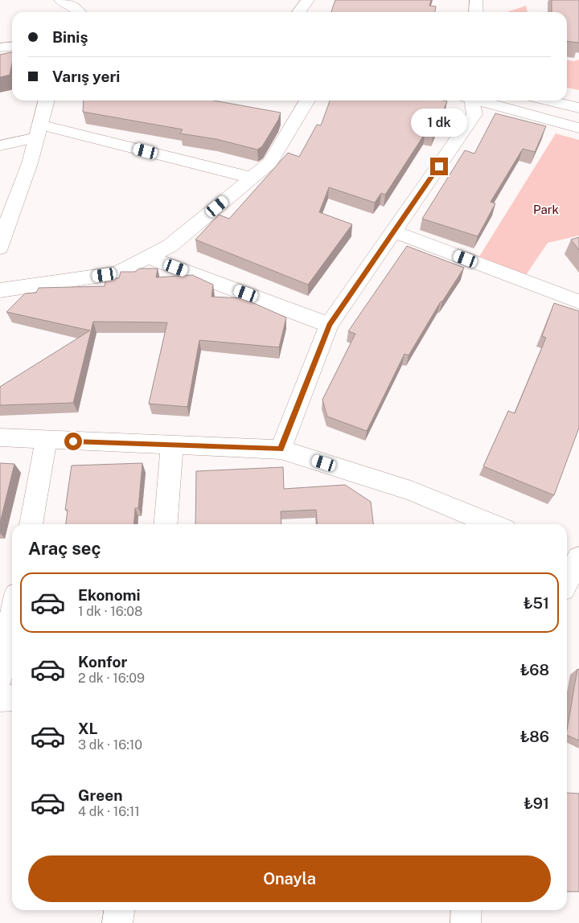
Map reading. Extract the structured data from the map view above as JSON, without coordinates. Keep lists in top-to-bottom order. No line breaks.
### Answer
{"parks":["Park"],"page":{"banner":["Biniş","Varış yeri"],"bubble":"1 dk","heading":"Araç seç","list":[{"name":"Ekonomi","note":"1 dk · 16:08","value":"₺51"},{"name":"Konfor","note":"2 dk · 16:09","value":"₺68"},{"name":"XL","note":"3 dk · 16:10","value":"₺86"},{"name":"Green","note":"4 dk · 16:11","value":"₺91"}],"buttons":"Onayla"}}
